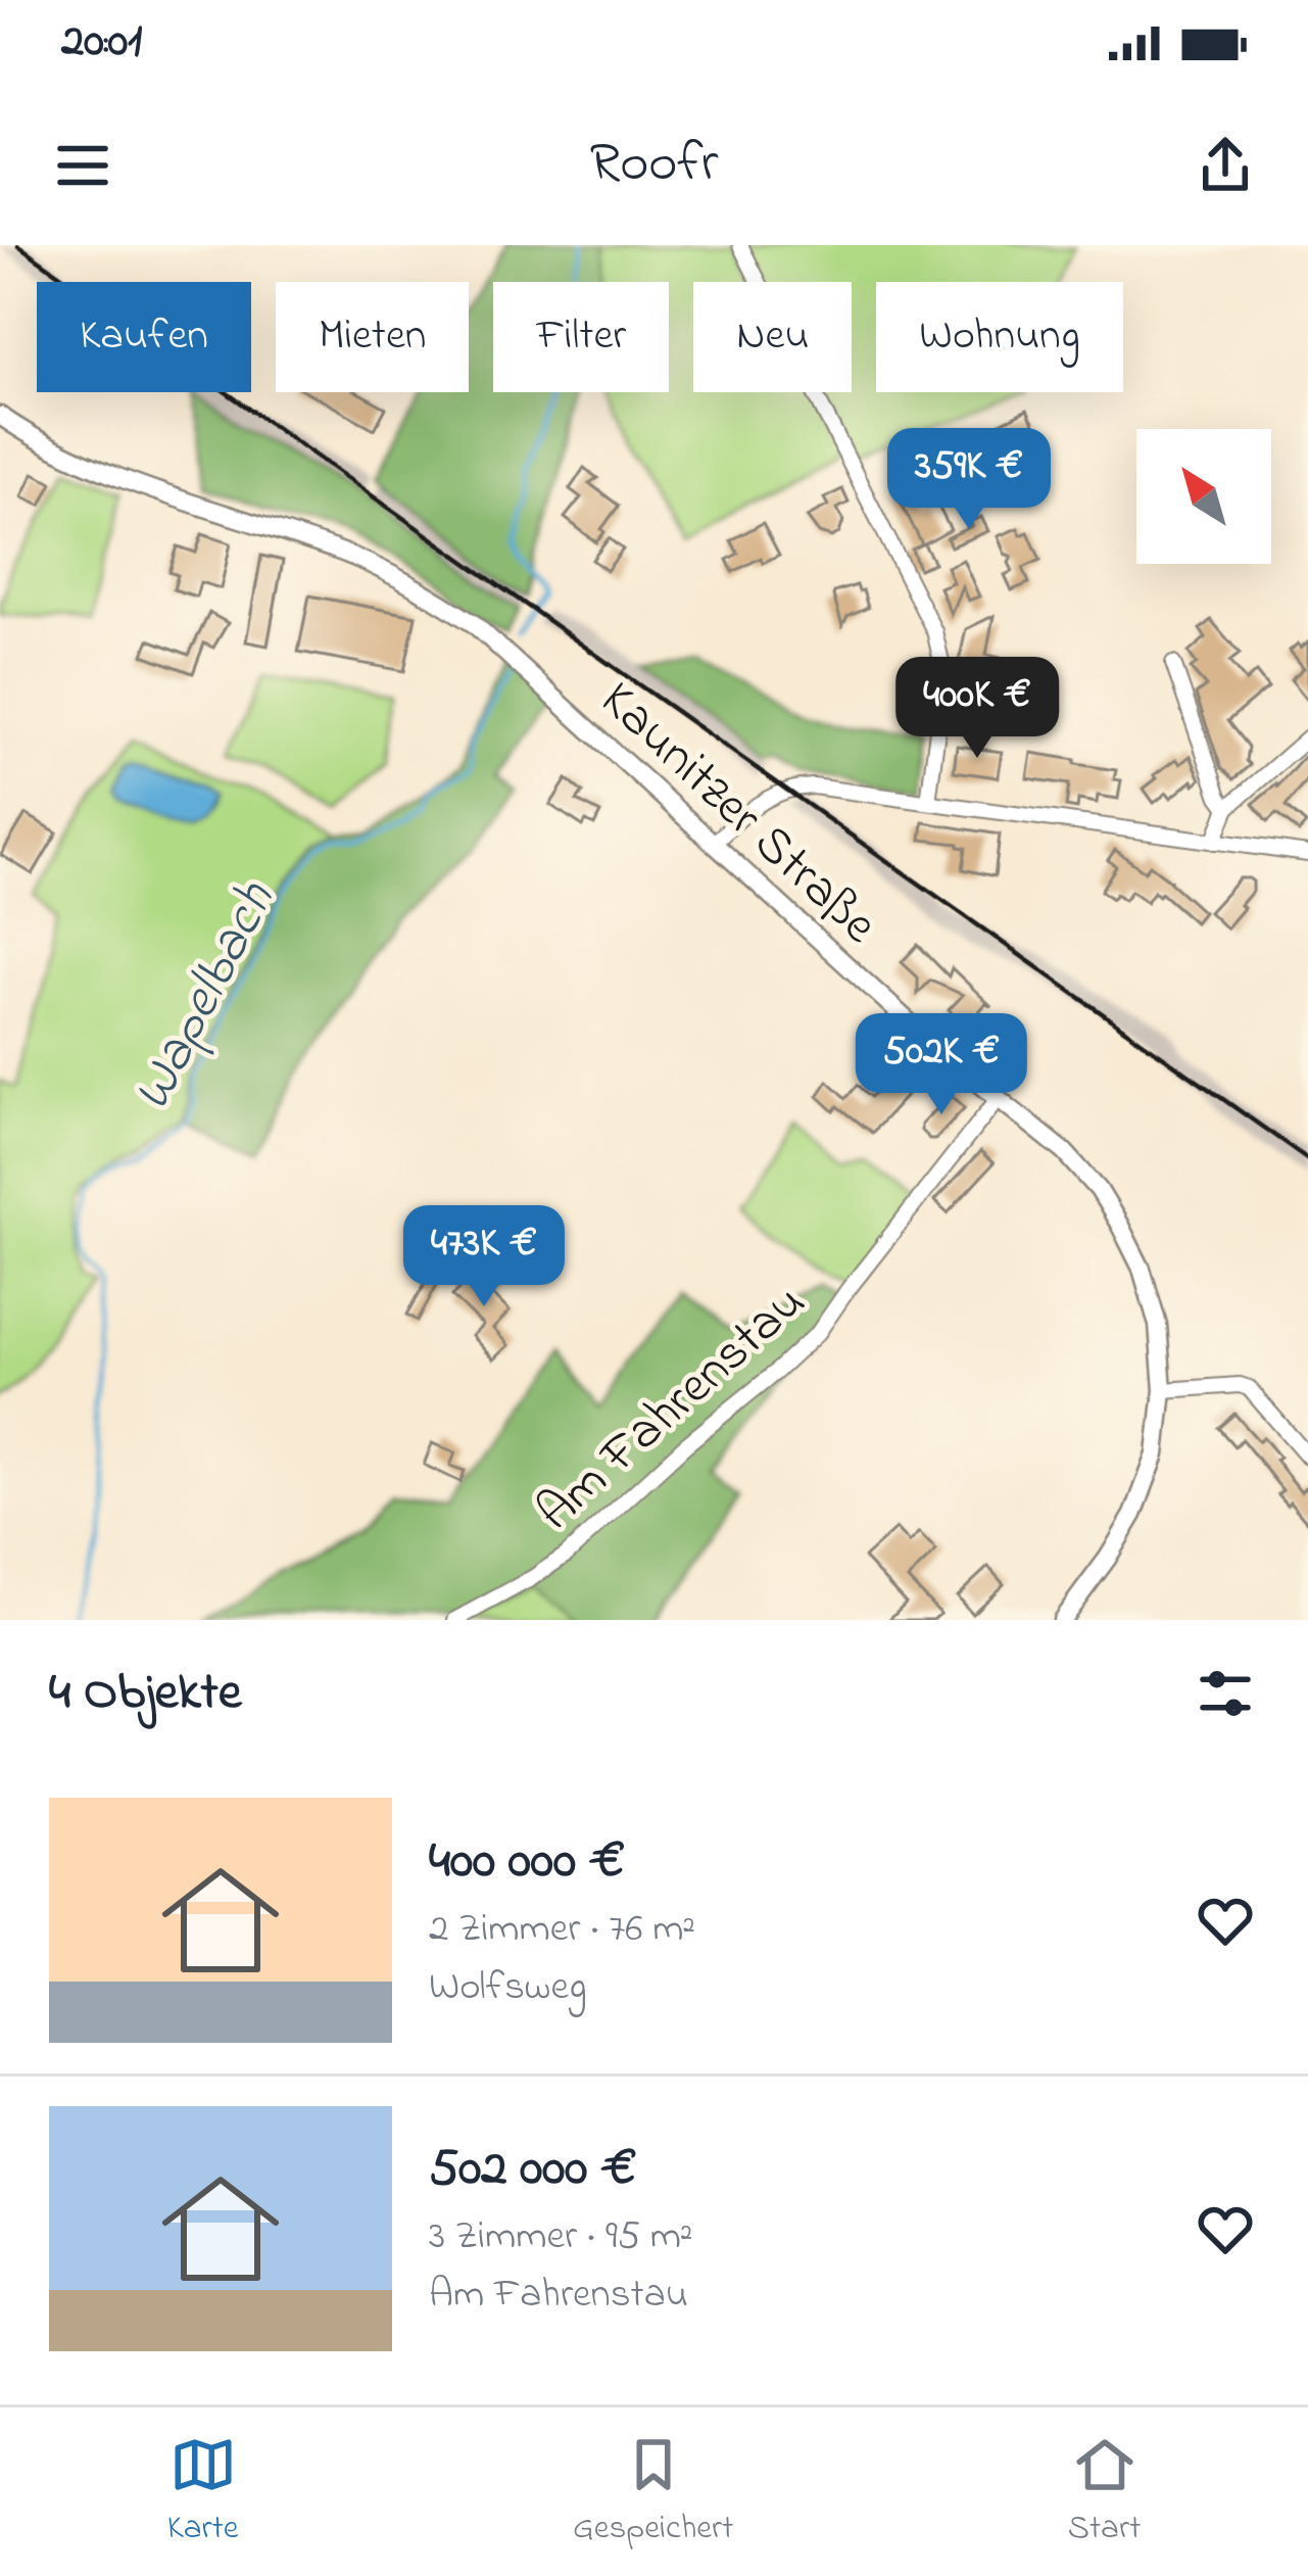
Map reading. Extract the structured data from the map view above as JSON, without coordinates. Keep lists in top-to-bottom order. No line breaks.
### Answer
{"streets":{"street":["Kaunitzer Straße","Am Fahrenstau"]},"crossings":[["Kaunitzer Straße","Am Fahrenstau"]],"water":["Wapelbach"],"north":"top left","page":{"status":"20:01","header":"Roofr","chip":["Kaufen","Mieten","Filter","Neu","Wohnung"],"price":["359K €","400K €","502K €","473K €"],"heading":"4 Objekte","list":[{"name":"400 000 €","note":"2 Zimmer · 76 m² · Wolfsweg"},{"name":"502 000 €","note":"3 Zimmer · 95 m² · Am Fahrenstau"}],"tabs":["Karte","Gespeichert","Start"]}}
